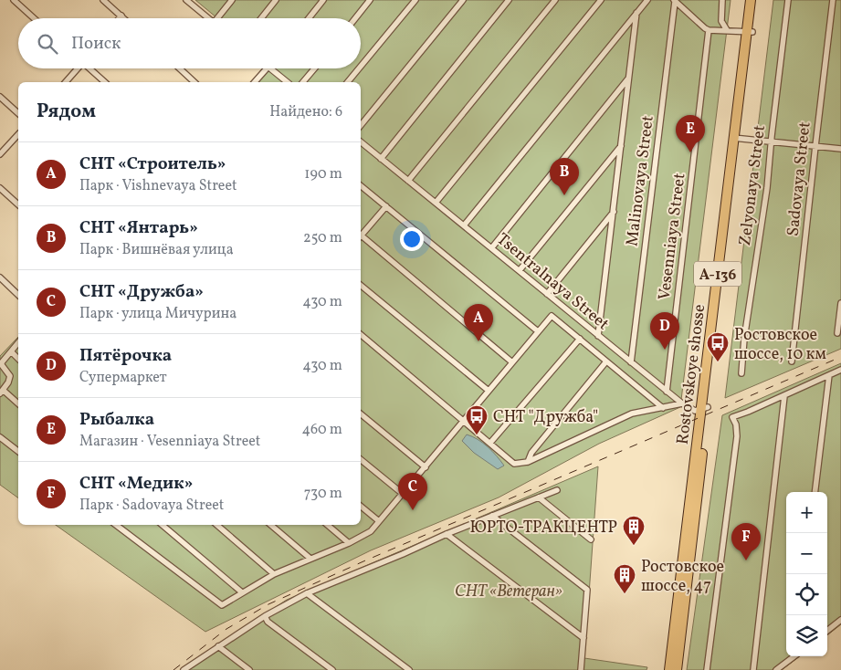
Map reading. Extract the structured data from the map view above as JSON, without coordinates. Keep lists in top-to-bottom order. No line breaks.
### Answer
{"streets":{"highway":["А-136","Rostovskoye shosse"],"street":["Sadovaya Street","Malinovaya Street","Zelyonaya Street","Vesenniaya Street","Tsentralnaya Street"]},"crossings":[["Malinovaya Street","Tsentralnaya Street"],["Vesenniaya Street","Tsentralnaya Street"]],"parks":["СНТ «Ветеран»"],"places":{"bus stop":["Ростовское шоссе, 10 км","СНТ \"Дружба\""],"building":["ЮРТО-ТРАКЦЕНТР","Ростовское шоссе, 47"]},"page":{"search":"Поиск","heading":["Рядом","Найдено: 6"],"pins":["E","B","A","D","C","F"],"list":[{"mark":"A","name":"СНТ «Строитель»","note":"Парк · Vishnevaya Street","value":"190 m"},{"mark":"B","name":"СНТ «Янтарь»","note":"Парк · Вишнёвая улица","value":"250 m"},{"mark":"C","name":"СНТ «Дружба»","note":"Парк · улица Мичурина","value":"430 m"},{"mark":"D","name":"Пятёрочка","note":"Супермаркет","value":"430 m"},{"mark":"E","name":"Рыбалка","note":"Магазин · Vesenniaya Street","value":"460 m"},{"mark":"F","name":"СНТ «Медик»","note":"Парк · Sadovaya Street","value":"730 m"}],"map_buttons":["+","−"]}}
